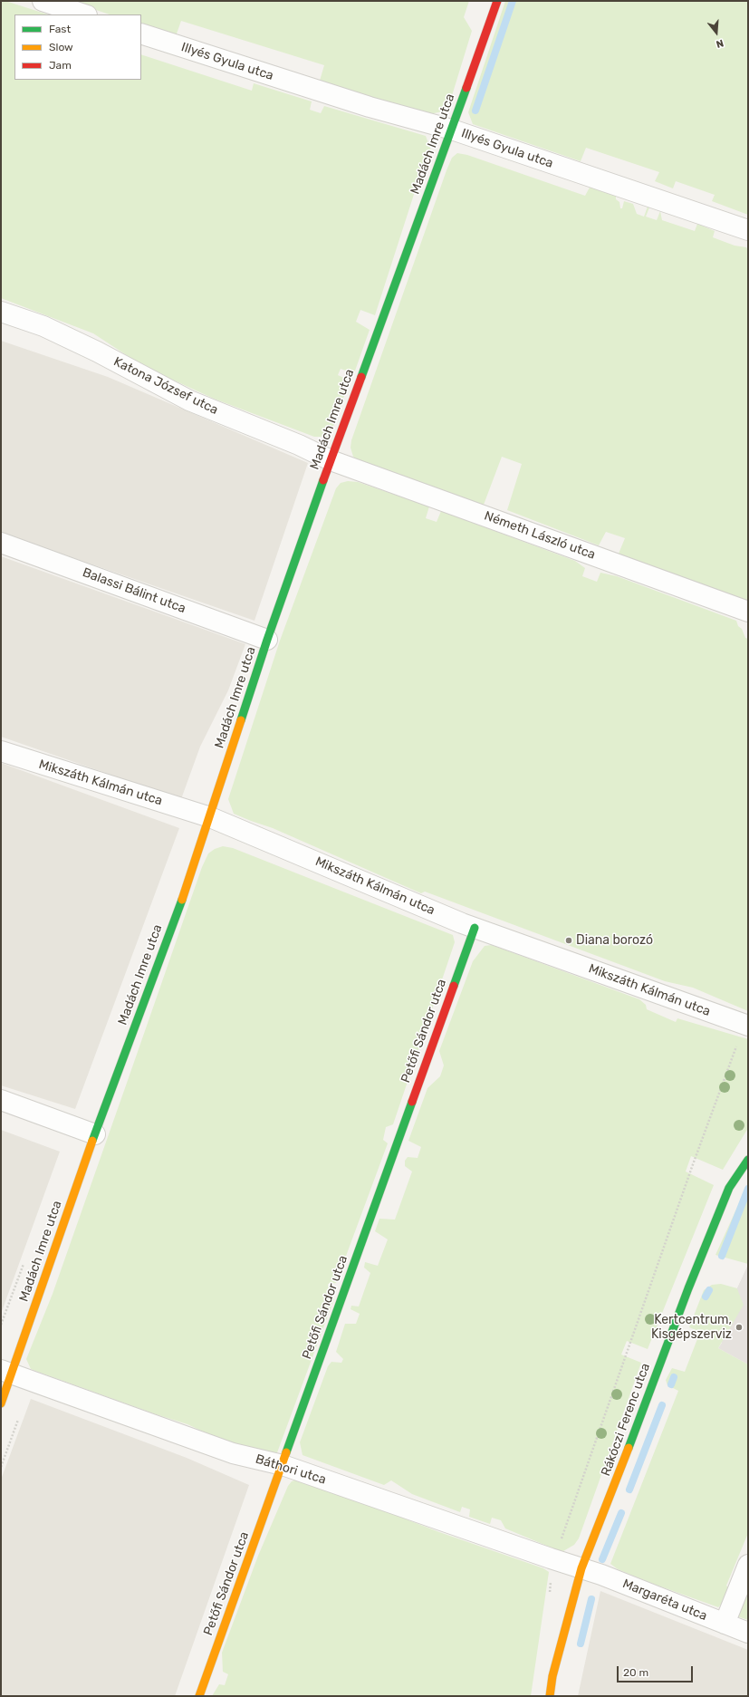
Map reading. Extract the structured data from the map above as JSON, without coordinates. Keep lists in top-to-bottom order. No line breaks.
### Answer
{"streets":{"street":["Illyés Gyula utca","Madách Imre utca","Katona József utca","Németh László utca","Balassi Bálint utca","Mikszáth Kálmán utca","Petőfi Sándor utca","Rákóczi Ferenc utca","Báthori utca","Margaréta utca"]},"crossings":[["Illyés Gyula utca","Madách Imre utca"],["Madách Imre utca","Katona József utca"],["Madách Imre utca","Németh László utca"],["Madách Imre utca","Balassi Bálint utca"],["Madách Imre utca","Mikszáth Kálmán utca"],["Madách Imre utca","Báthori utca"],["Katona József utca","Németh László utca"],["Mikszáth Kálmán utca","Petőfi Sándor utca"],["Petőfi Sándor utca","Báthori utca"],["Rákóczi Ferenc utca","Báthori utca"],["Rákóczi Ferenc utca","Margaréta utca"],["Báthori utca","Margaréta utca"]],"places":["Diana borozó","Kertcentrum, Kisgépszerviz"],"legend":["Fast","Slow","Jam"],"scale_bar":"20 m","north":"bottom"}
